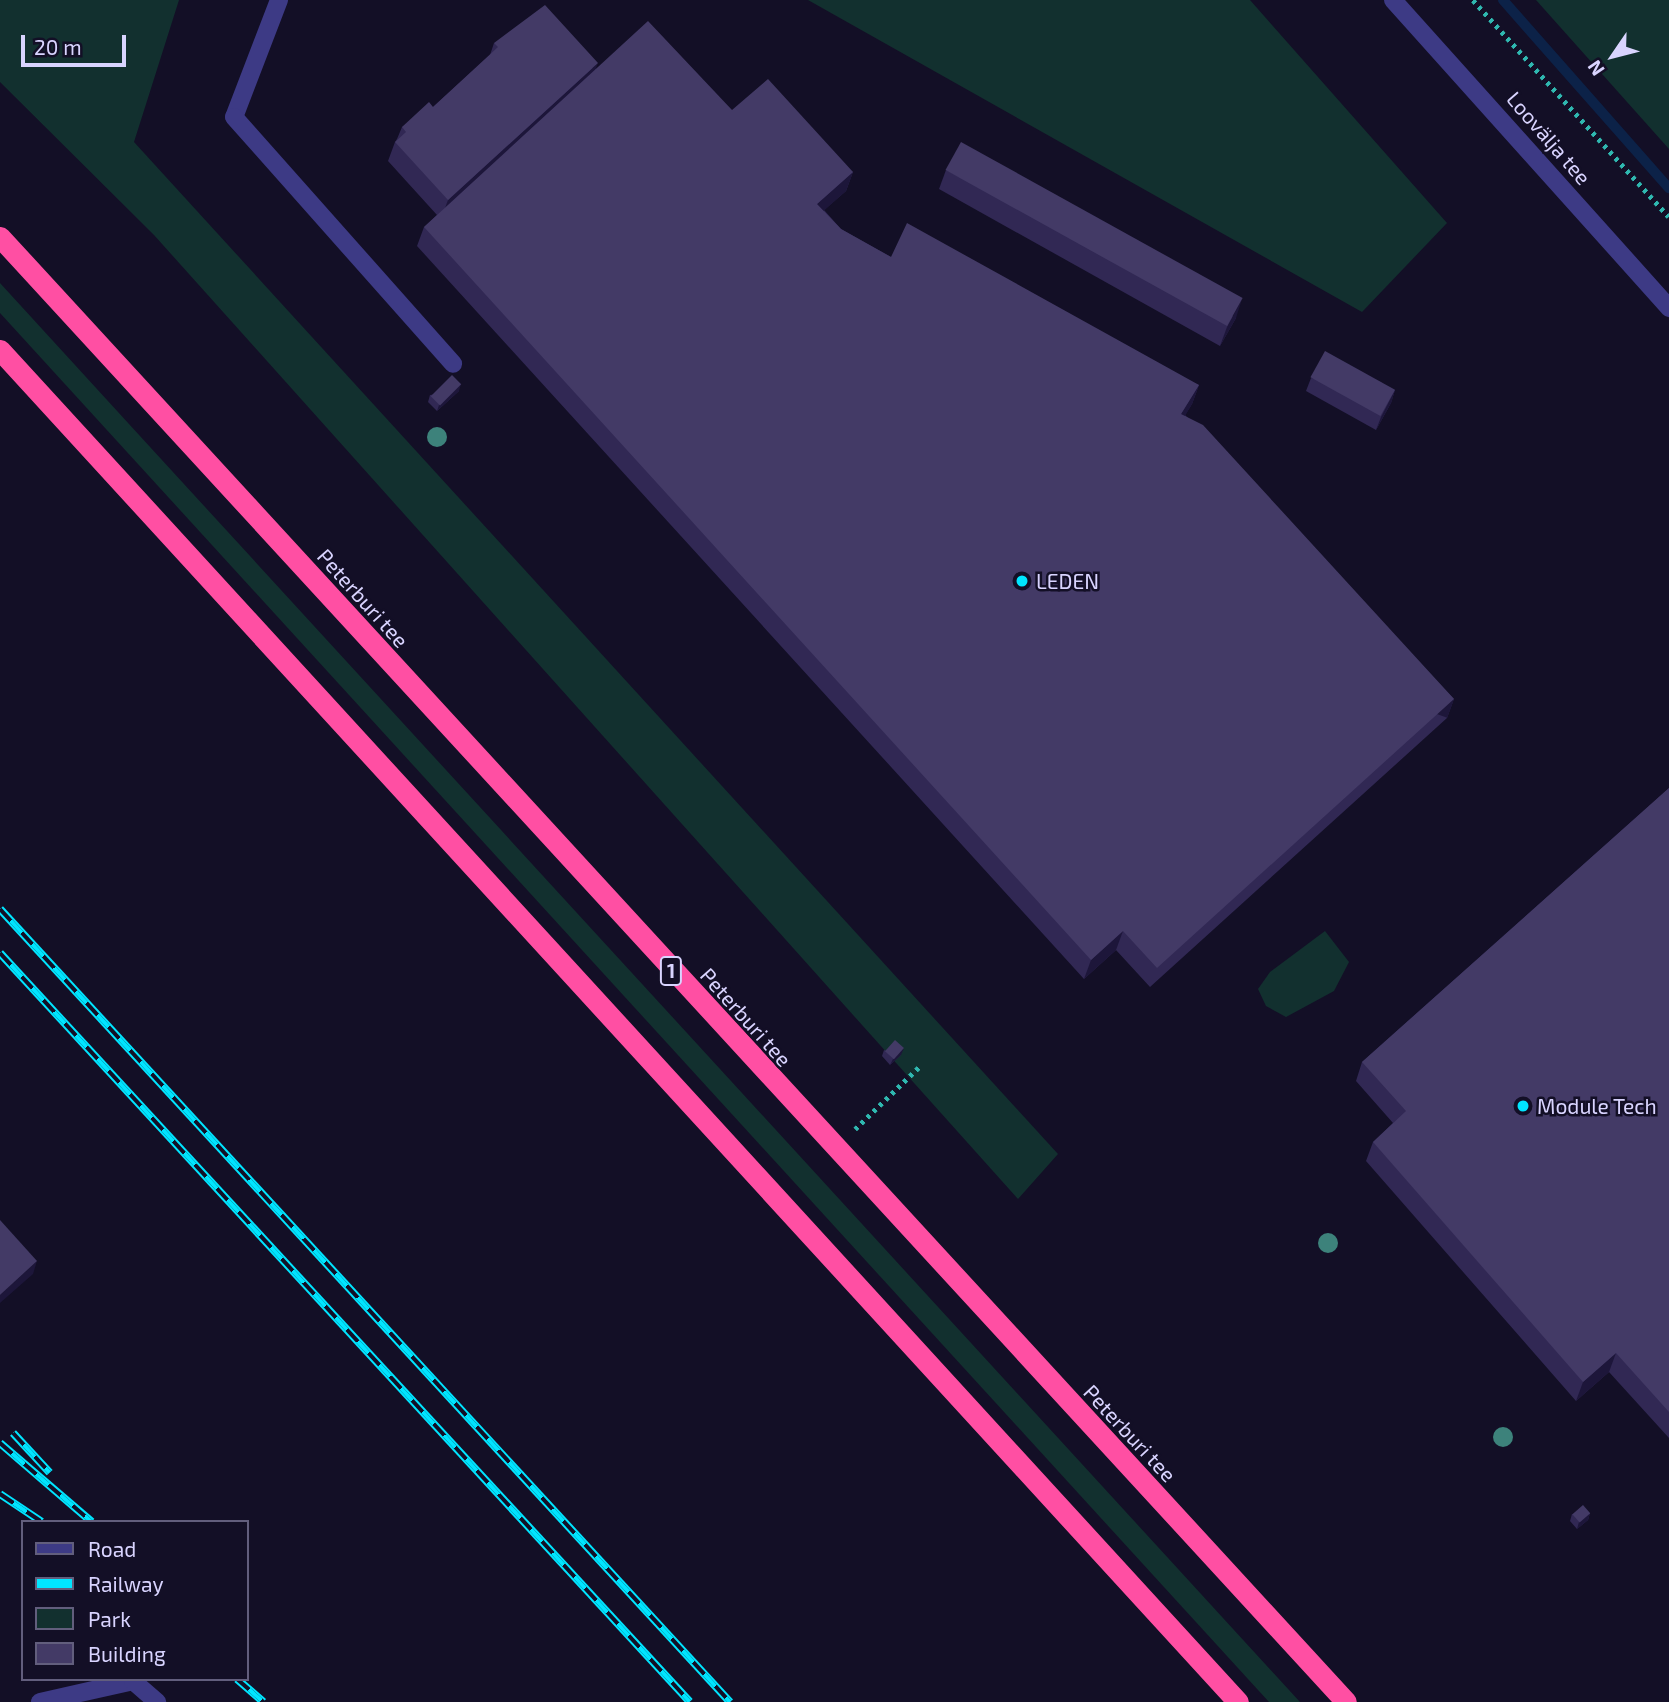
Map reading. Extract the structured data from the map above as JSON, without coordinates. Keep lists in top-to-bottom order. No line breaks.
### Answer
{"streets":{"highway":["Peterburi tee","1"],"street":["Loovälja tee"]},"places":["LEDEN","Module Tech"],"legend":["Road","Railway","Park","Building"],"scale_bar":"20 m","north":"bottom left"}
